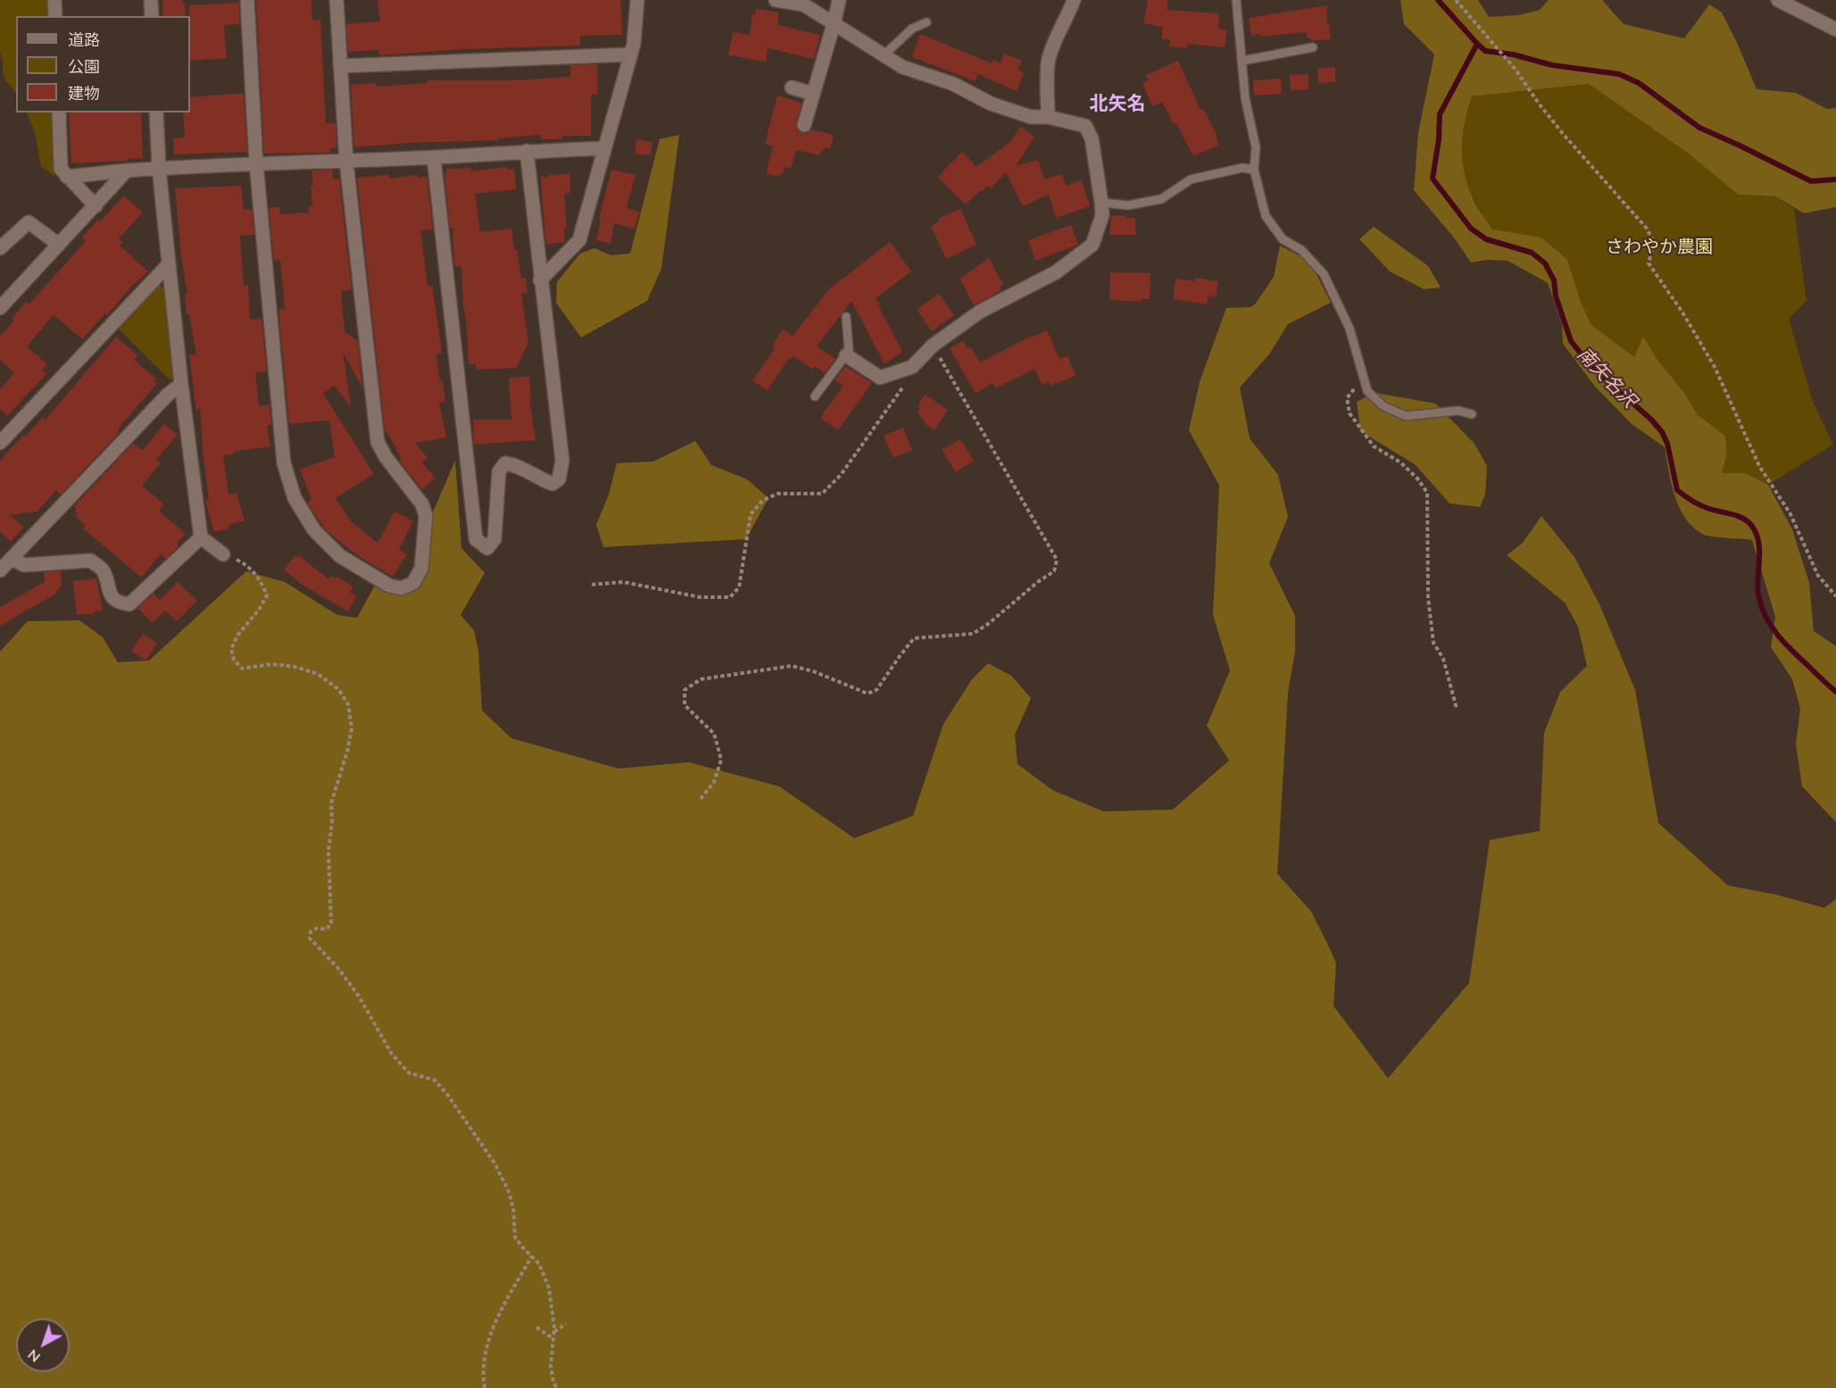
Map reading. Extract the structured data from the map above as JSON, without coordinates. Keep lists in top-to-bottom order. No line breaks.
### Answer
{"districts":["北矢名"],"water":["南矢名沢"],"parks":["さわやか農園"],"legend":["道路","公園","建物"],"north":"bottom left"}
